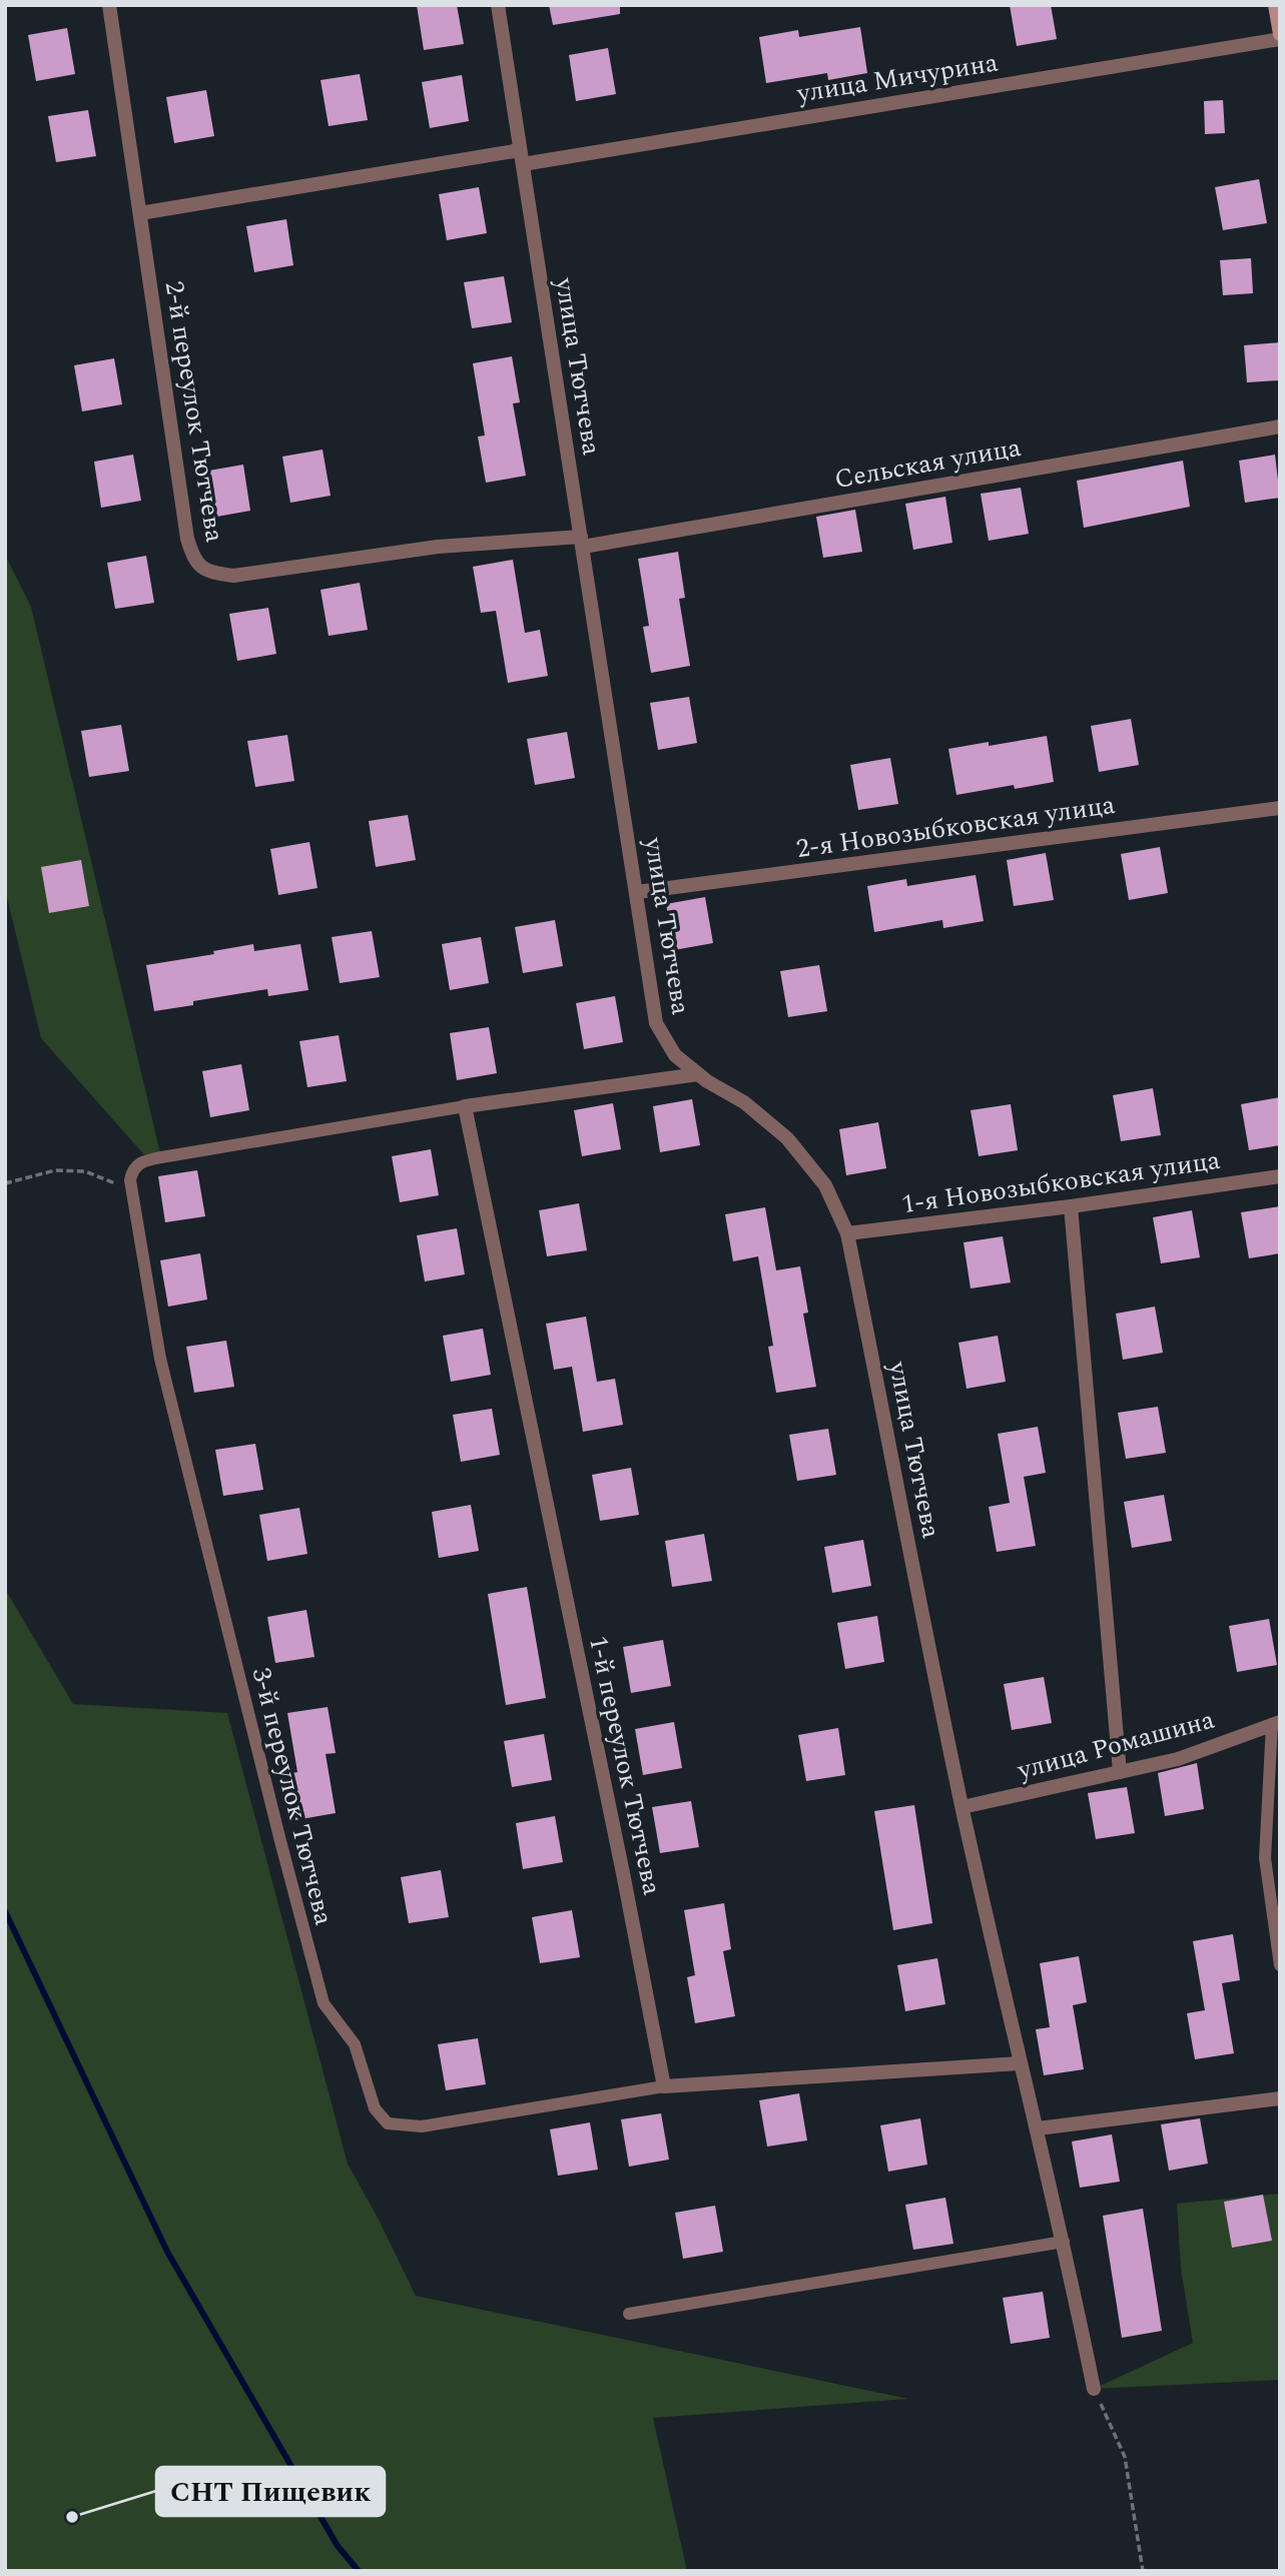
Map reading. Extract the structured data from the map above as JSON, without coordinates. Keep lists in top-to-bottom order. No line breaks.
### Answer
{"streets":{"street":["улица Мичурина","улица Тютчева","2-й переулок Тютчева","Сельская улица","2-я Новозыбковская улица","1-я Новозыбковская улица","улица Ромашина","1-й переулок Тютчева"],"lane":["3-й переулок Тютчева"]},"crossings":[["улица Мичурина","улица Тютчева"],["улица Мичурина","2-й переулок Тютчева"],["улица Тютчева","2-й переулок Тютчева"],["улица Тютчева","Сельская улица"],["улица Тютчева","2-я Новозыбковская улица"],["улица Тютчева","1-я Новозыбковская улица"],["улица Тютчева","улица Ромашина"],["2-й переулок Тютчева","Сельская улица"],["1-й переулок Тютчева","3-й переулок Тютчева"]],"places":["СНТ Пищевик"]}
